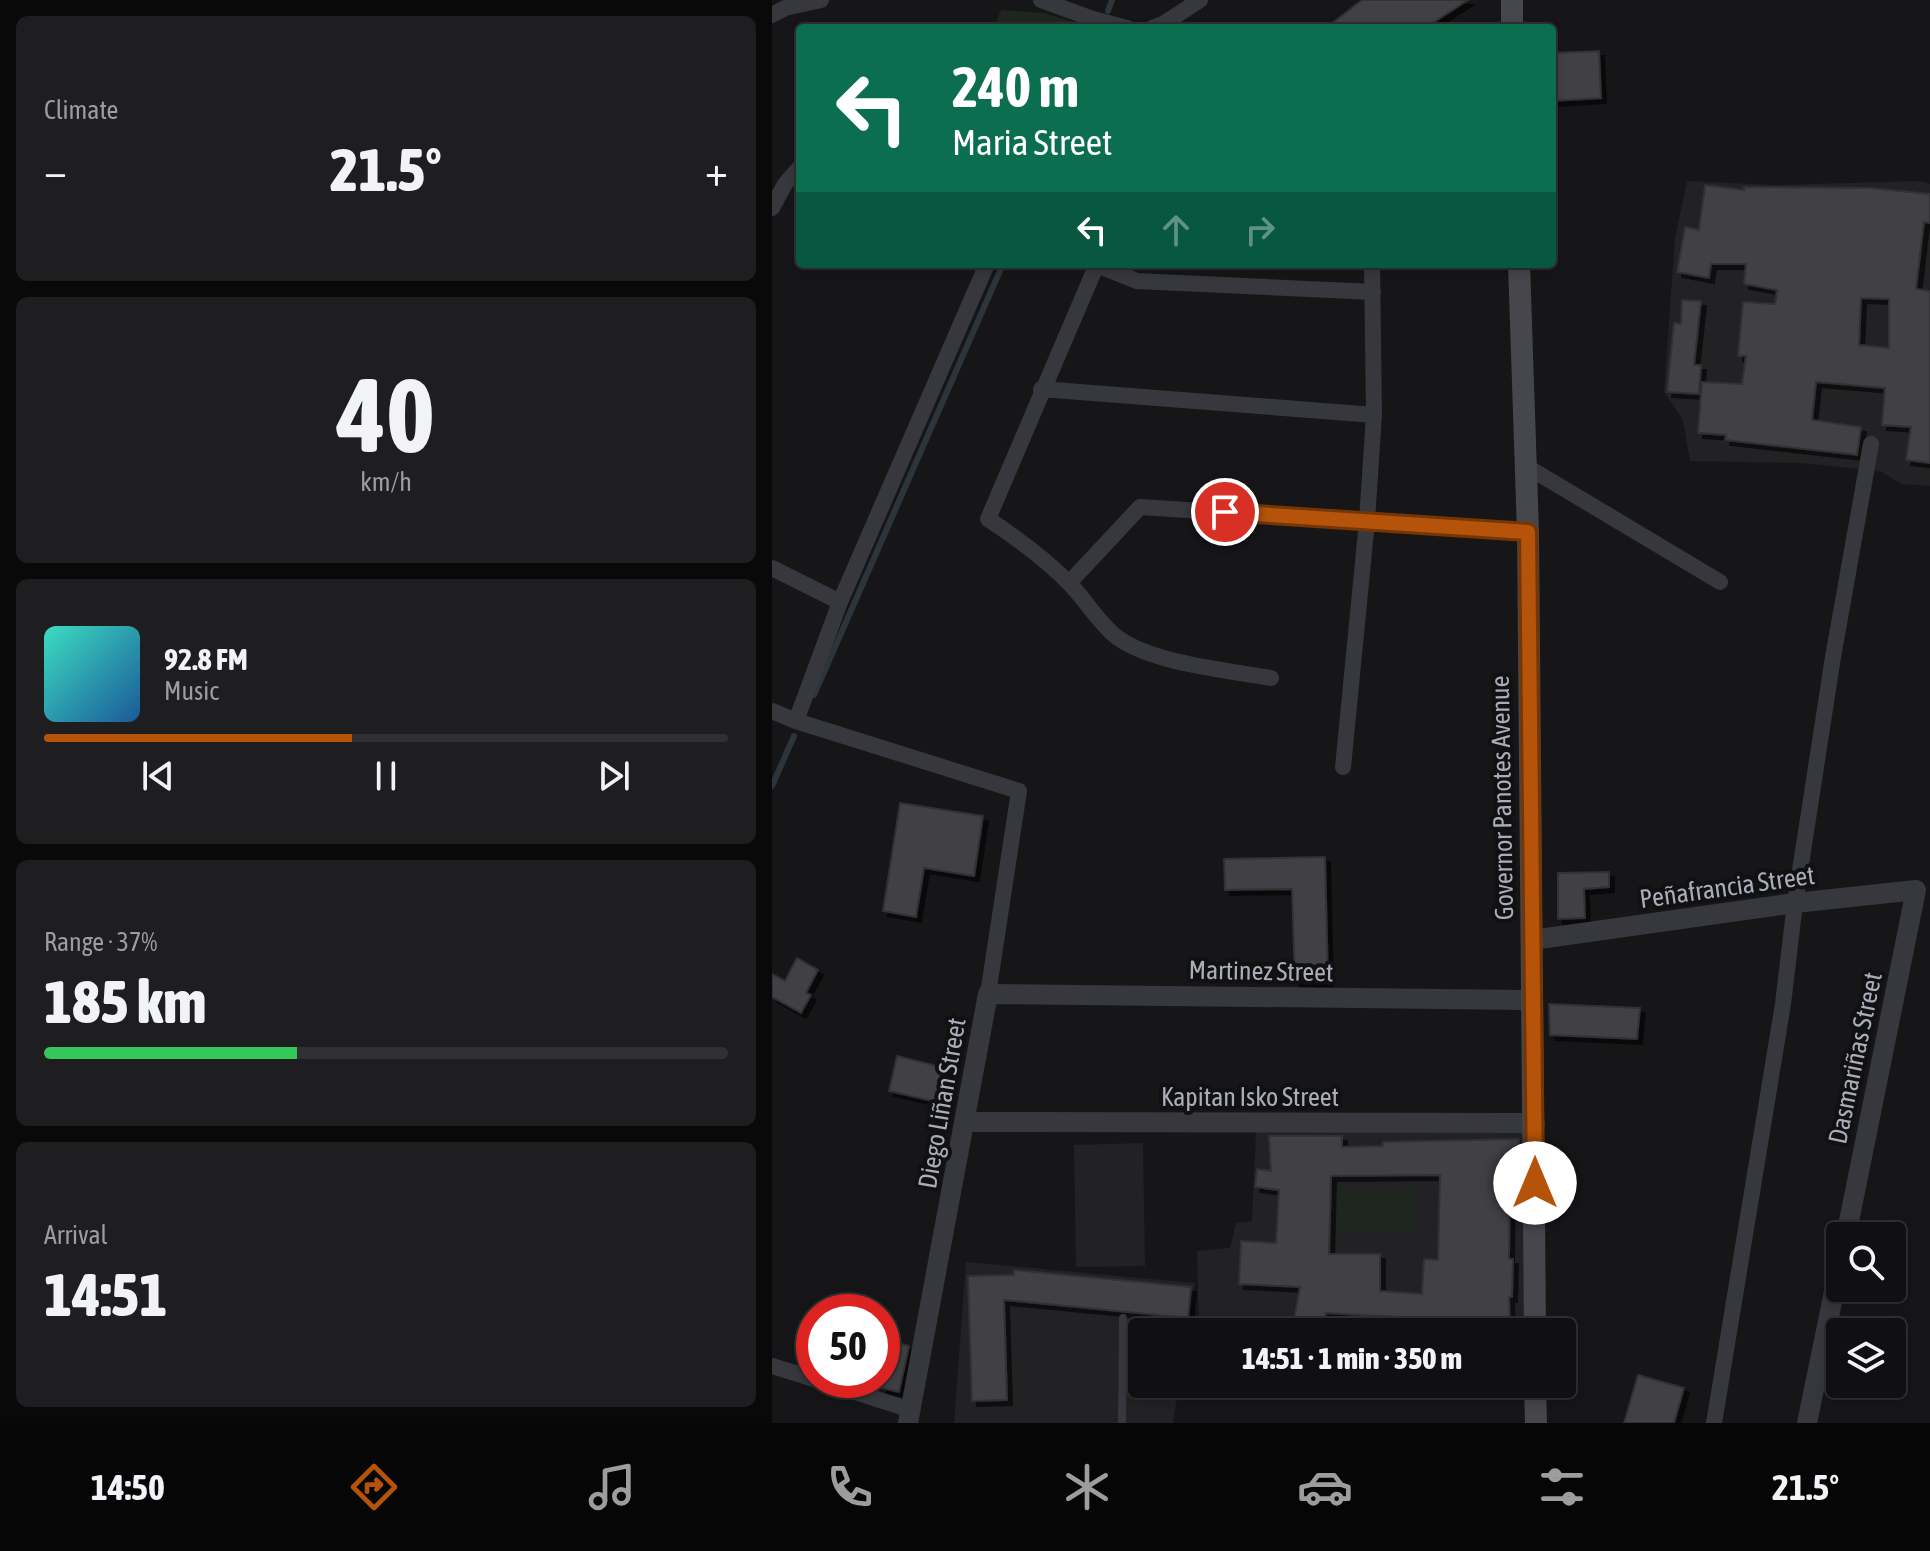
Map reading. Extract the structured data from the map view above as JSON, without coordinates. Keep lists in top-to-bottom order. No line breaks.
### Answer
{"streets":{"main road":["Governor Panotes Avenue"],"street":["Peñafrancia Street","Martinez Street","Dasmariñas Street","Kapitan Isko Street","Diego Liñan Street"]},"crossings":[["Governor Panotes Avenue","Peñafrancia Street"],["Governor Panotes Avenue","Martinez Street"],["Governor Panotes Avenue","Kapitan Isko Street"],["Peñafrancia Street","Dasmariñas Street"],["Martinez Street","Diego Liñan Street"],["Kapitan Isko Street","Diego Liñan Street"]],"page":{"tile":["Climate",["40","km/h"],["Range · 37%","185 km"],["Arrival","14:51"]],"turn":["240 m","Maria Street"],"heat":["−","21.5°","+"],"song":["92.8 FM","Music"],"limit":"50","trip":"14:51 · 1 min · 350 m","tabs":["14:50","21.5°"]}}
